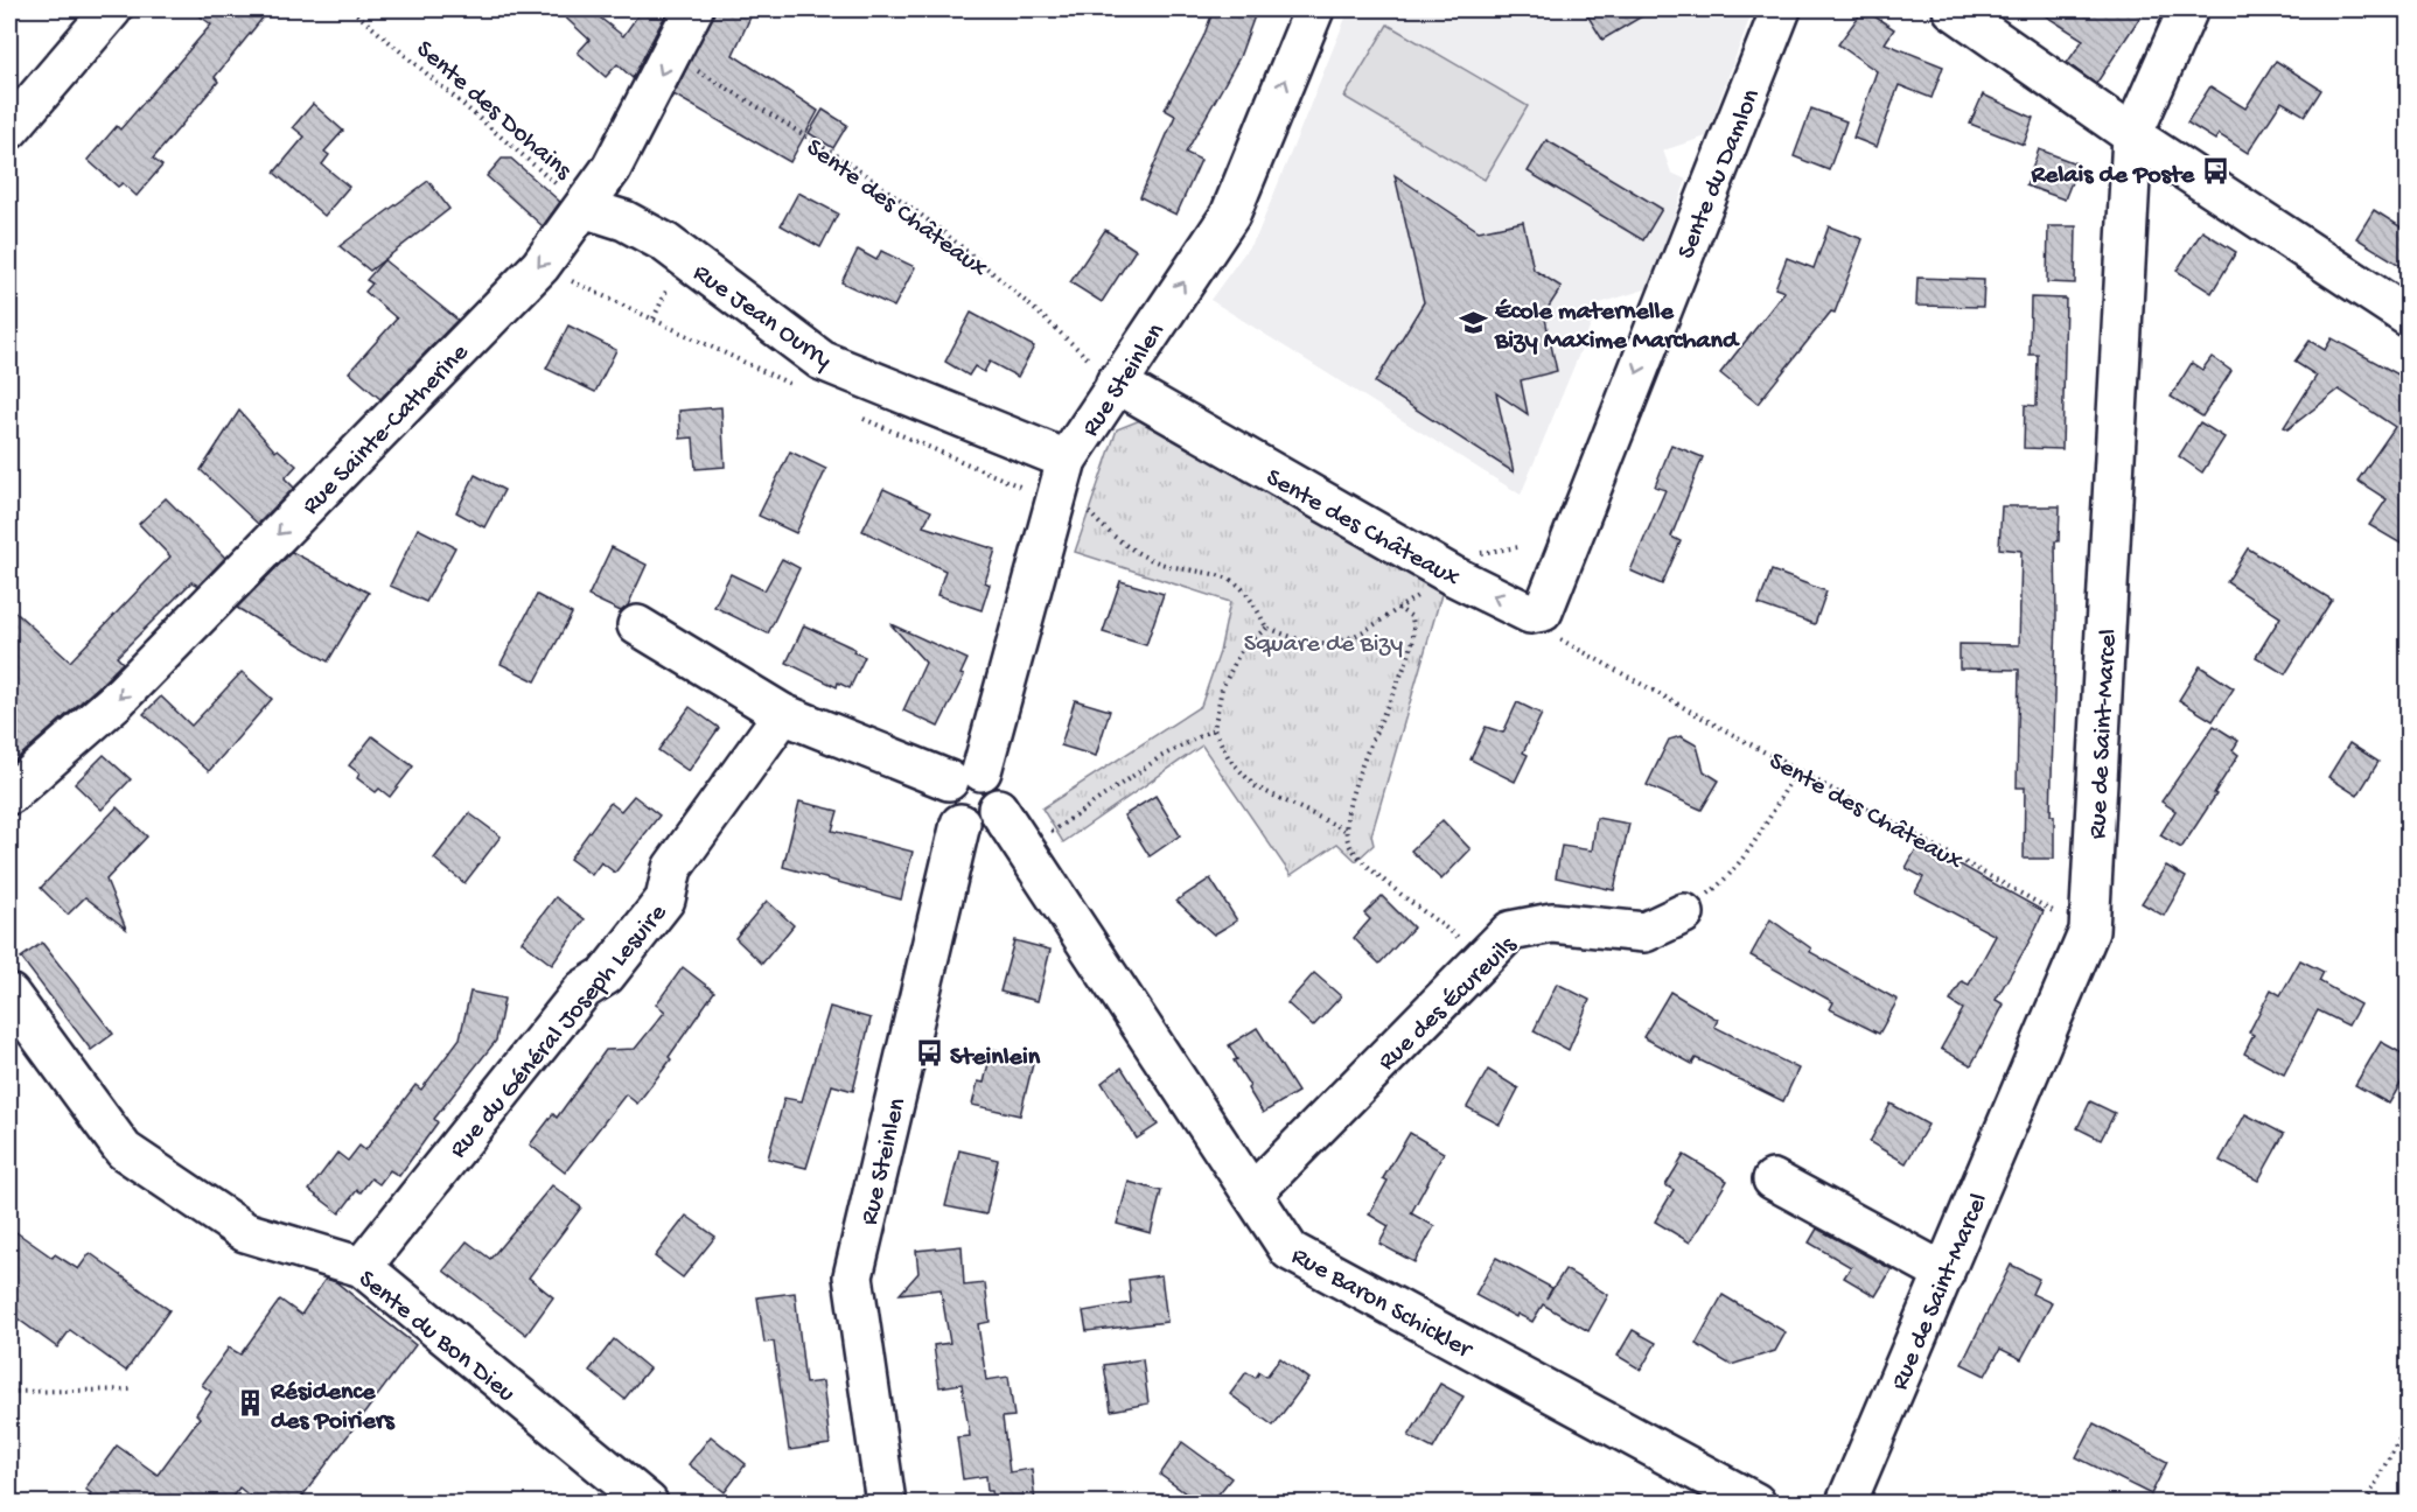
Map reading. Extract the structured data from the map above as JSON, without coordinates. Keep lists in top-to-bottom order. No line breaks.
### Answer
{"streets":{"street":["Sente du Damlon","Sente des Châteaux","Rue Jean Ourry","Rue Steinlen","Rue Sainte-Catherine","Rue de Saint-Marcel","Rue des Écureuils","Rue du Général Joseph Lesuire","Rue Baron Schickler","Sente du Bon Dieu"],"path":["Sente des Dohains"]},"crossings":[["Sente des Dohains","Rue Jean Ourry"],["Sente des Dohains","Rue Sainte-Catherine"],["Sente du Damlon","Sente des Châteaux"],["Sente des Châteaux","Rue Steinlen"],["Sente des Châteaux","Rue Sainte-Catherine"],["Sente des Châteaux","Rue de Saint-Marcel"],["Rue Jean Ourry","Rue Steinlen"],["Rue Jean Ourry","Rue Sainte-Catherine"],["Rue Steinlen","Rue Baron Schickler"],["Rue des Écureuils","Rue Baron Schickler"],["Rue du Général Joseph Lesuire","Sente du Bon Dieu"]],"one_way":["Sente du Damlon","Rue Sainte-Catherine"],"parks":["Square de Bizy"],"places":{"bus stop":["Relais de Poste","Steinlein"],"school or university":["École maternelle Bizy Maxime Marchand"],"building":["Résidence des Poiriers"]}}
